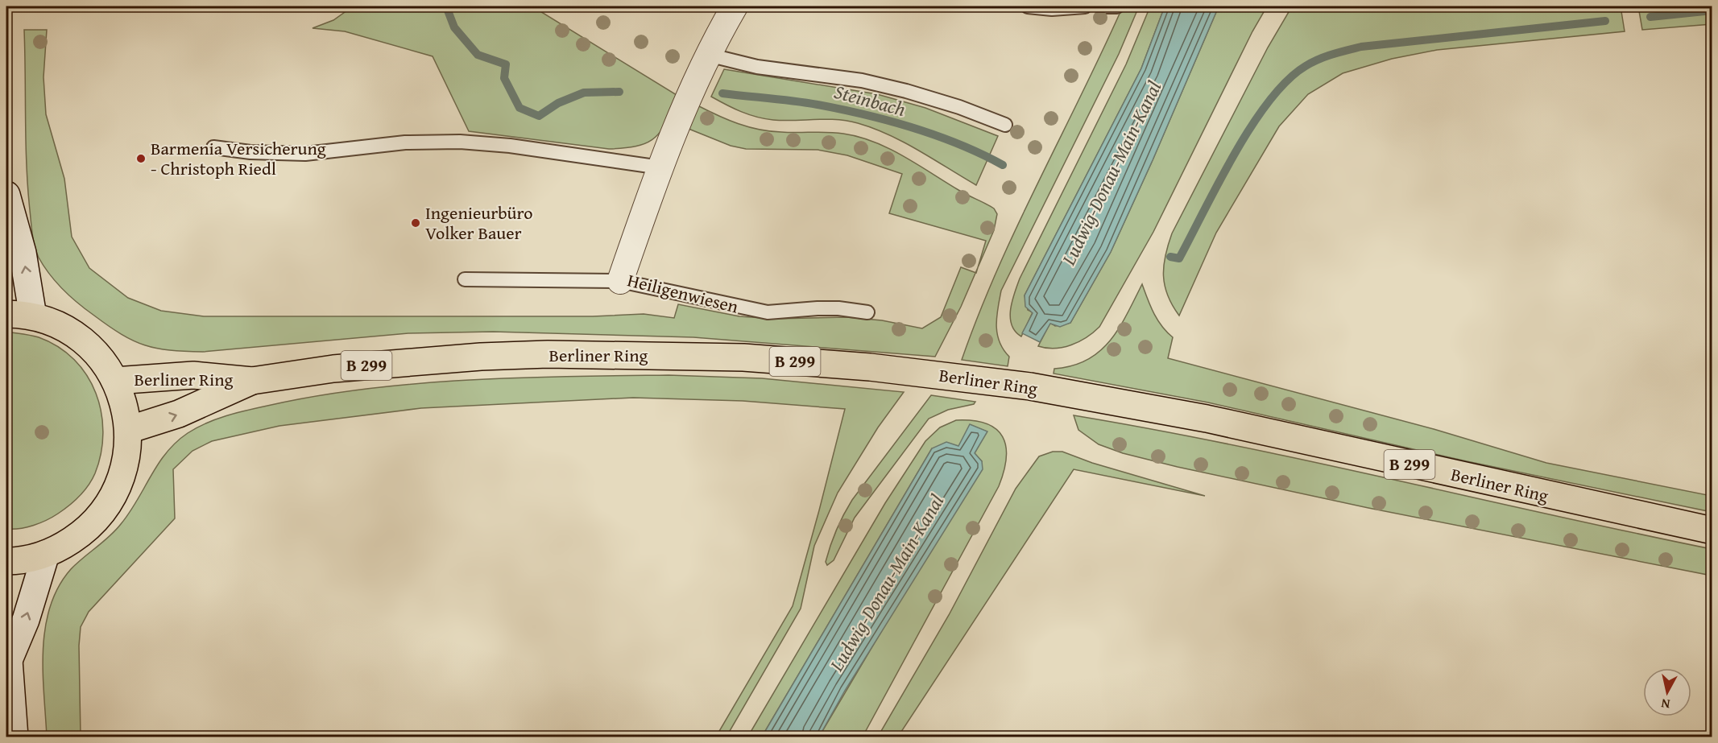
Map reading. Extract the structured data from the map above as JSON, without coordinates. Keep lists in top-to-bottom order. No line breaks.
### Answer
{"streets":{"main road":["Berliner Ring","B 299"],"street":["Heiligenwiesen"]},"water":["Steinbach","Ludwig-Donau-Main-Kanal"],"places":["Barmenia Versicherung - Christoph Riedl","Ingenieurbüro Volker Bauer"],"north":"bottom"}
